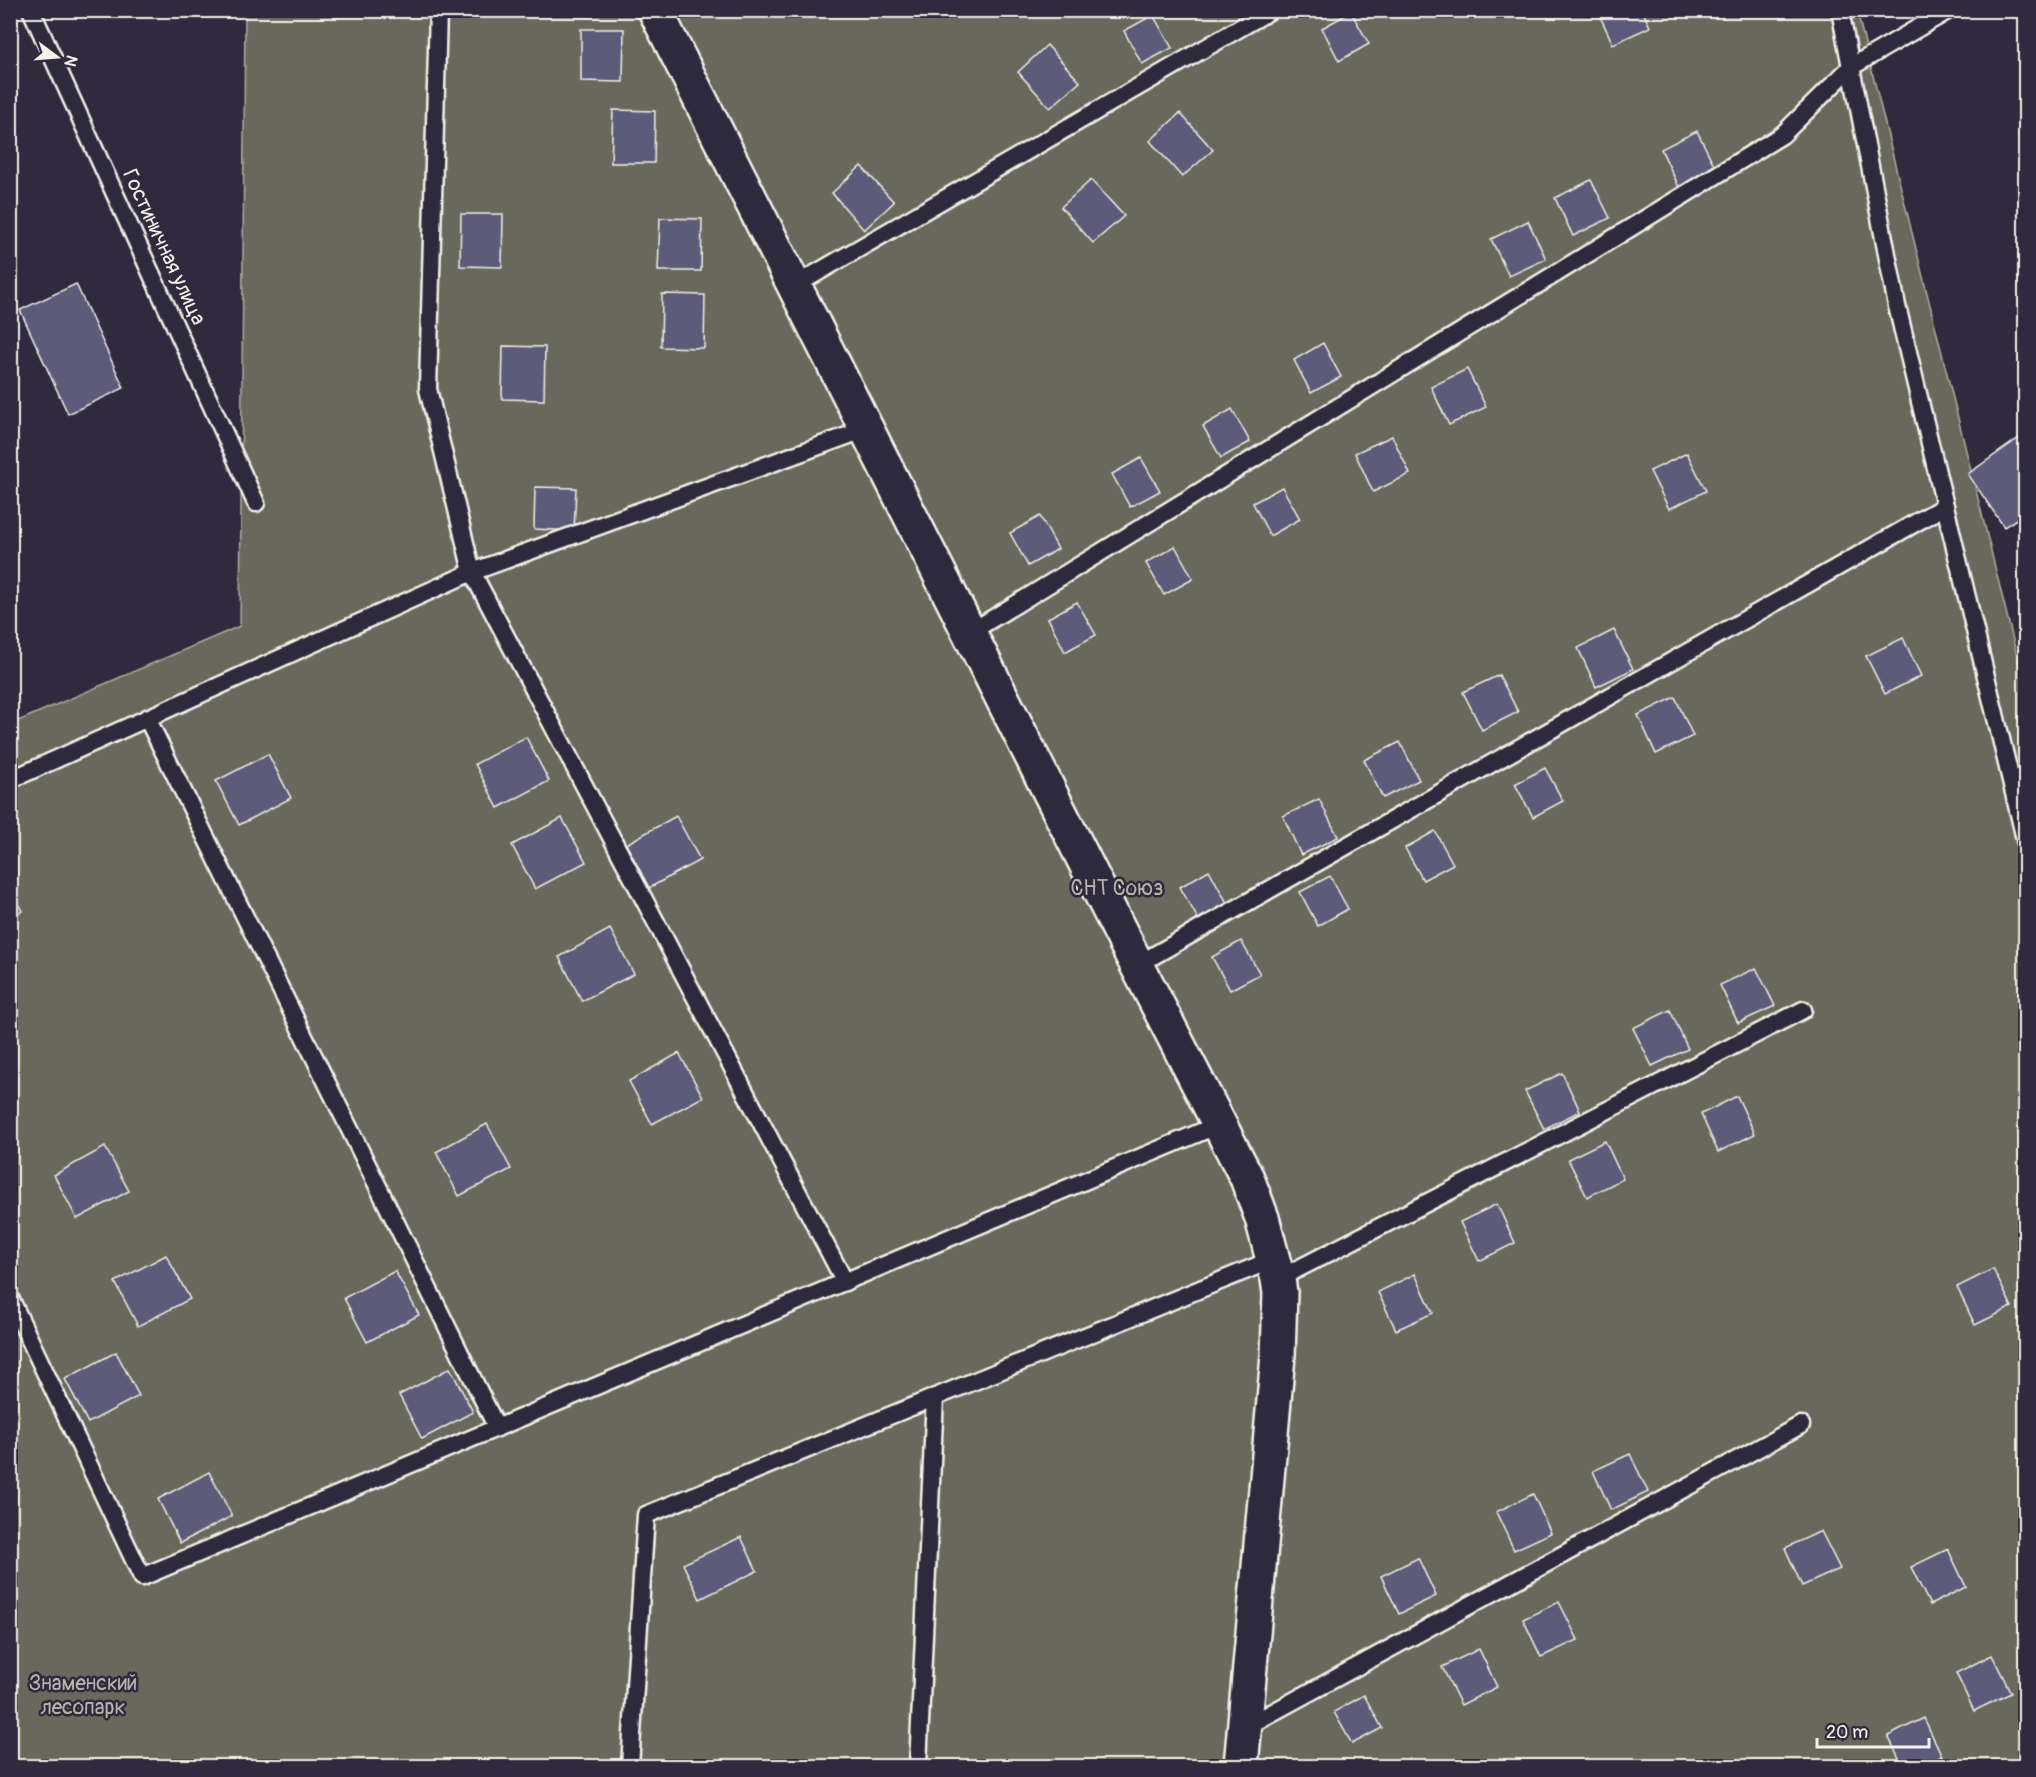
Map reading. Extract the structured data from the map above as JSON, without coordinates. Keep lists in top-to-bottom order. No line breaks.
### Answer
{"streets":{"lane":["Гостиничная улица"]},"parks":["СНТ Союз","Знаменский лесопарк"],"scale_bar":"20 m","north":"right"}
